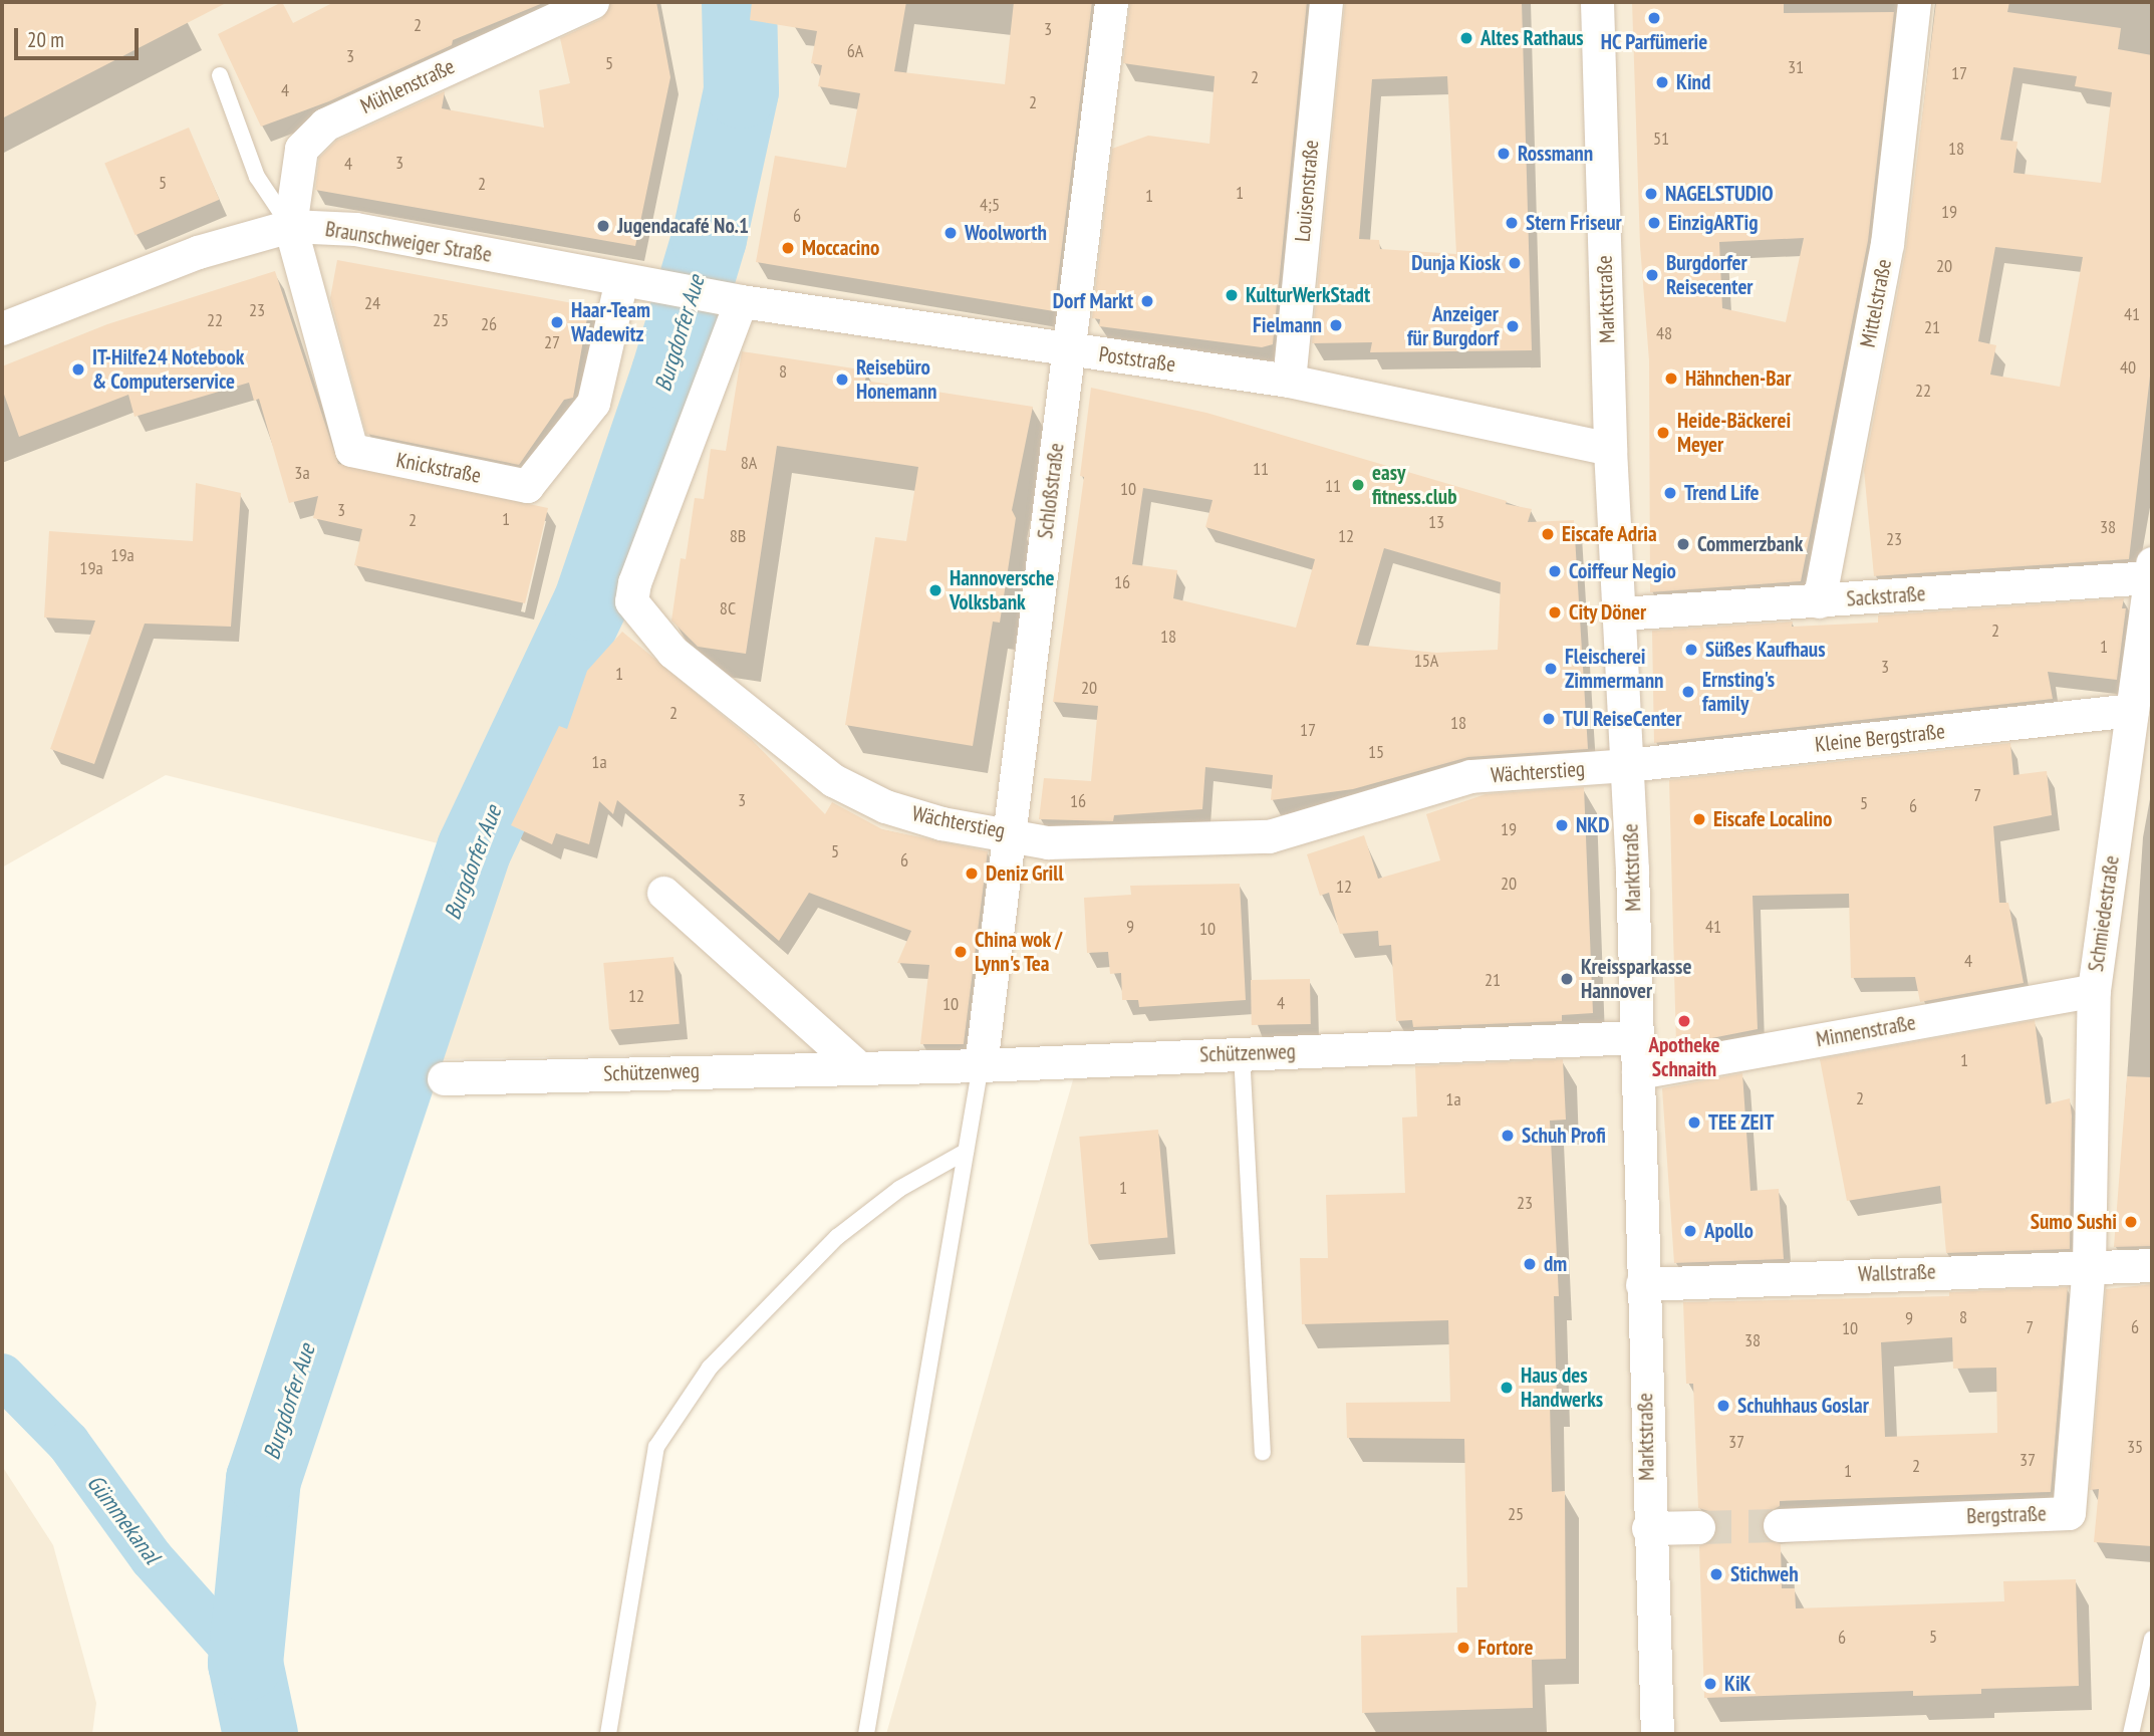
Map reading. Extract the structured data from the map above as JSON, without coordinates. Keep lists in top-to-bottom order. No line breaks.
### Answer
{"streets":{"street":["Mühlenstraße","Louisenstraße","Braunschweiger Straße","Marktstraße","Mittelstraße","Poststraße","Knickstraße","Schloßstraße","Sackstraße","Kleine Bergstraße","Wächterstieg","Schmiedestraße","Minnenstraße","Schützenweg","Wallstraße","Bergstraße"]},"crossings":[["Mühlenstraße","Braunschweiger Straße"],["Mühlenstraße","Knickstraße"],["Louisenstraße","Poststraße"],["Braunschweiger Straße","Poststraße"],["Braunschweiger Straße","Knickstraße"],["Marktstraße","Poststraße"],["Marktstraße","Sackstraße"],["Marktstraße","Kleine Bergstraße"],["Marktstraße","Wächterstieg"],["Marktstraße","Minnenstraße"],["Marktstraße","Schützenweg"],["Marktstraße","Wallstraße"],["Mittelstraße","Sackstraße"],["Poststraße","Schloßstraße"],["Poststraße","Wächterstieg"],["Schloßstraße","Wächterstieg"],["Schloßstraße","Schützenweg"],["Sackstraße","Schmiedestraße"],["Kleine Bergstraße","Wächterstieg"],["Kleine Bergstraße","Schmiedestraße"],["Schmiedestraße","Minnenstraße"],["Schmiedestraße","Wallstraße"],["Schmiedestraße","Bergstraße"],["Wallstraße","Bergstraße"]],"water":["Burgdorfer Aue","Gümmekanal"],"places":["HC Parfümerie","Altes Rathaus","Kind","Rossmann","NAGELSTUDIO","Stern Friseur","EinzigARTig","Jugendacafé No.1","Woolworth","Moccacino","Dunja Kiosk","Burgdorfer Reisecenter","KulturWerkStadt","Dorf Markt","Haar-Team Wadewitz","Fielmann","Anzeiger für Burgdorf","IT-Hilfe24 Notebook & Computerservice","Hähnchen-Bar","Reisebüro Honemann","Heide-Bäckerei Meyer","easy fitness.club","Trend Life","Eiscafe Adria","Commerzbank","Coiffeur Negio","Hannoversche Volksbank","City Döner","Süßes Kaufhaus","Fleischerei Zimmermann","Ernsting's family","TUI ReiseCenter","Eiscafe Localino","NKD","Deniz Grill","China wok / Lynn's Tea","Kreissparkasse Hannover","Apotheke Schnaith","TEE ZEIT","Schuh Profi","Sumo Sushi","Apollo","dm","Haus des Handwerks","Schuhhaus Goslar","Stichweh","Fortore","KiK"],"house_numbers":["2","3","6A","3","5","31","17","2","4","2","51","18","3","4","5","2","1","1","4;5","19","6","20","24","23","41","22","25","26","21","48","27","40","8","22","8A","11","3a","11","10","3","1","2","13","38","8B","12","23","19a","19a","16","8C","2","18","1","15A","3","1","20","2","18","17","15","1a","7","3","16","5","6","19","5","6","20","12","9","41","10","4","21","12","4","10","1","2","1a","1","23","8","9","7","6","10","38","37","35","37","2","1","25","5","6"],"scale_bar":"20 m"}
